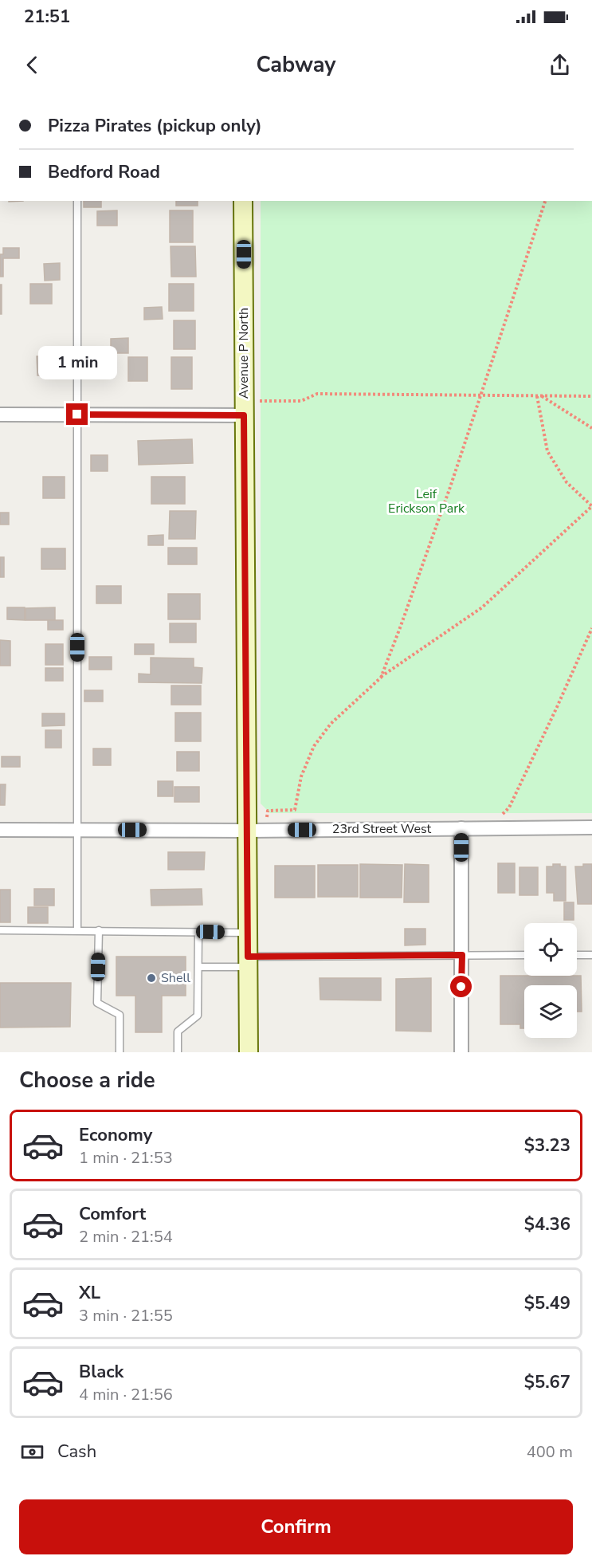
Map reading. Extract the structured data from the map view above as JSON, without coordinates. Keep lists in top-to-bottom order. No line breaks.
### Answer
{"streets":{"main road":["Avenue P North"],"street":["23rd Street West"]},"crossings":[["Avenue P North","23rd Street West"]],"parks":["Leif Erickson Park"],"places":["Shell"],"page":{"status":"21:51","header":"Cabway","banner":["Pizza Pirates (pickup only)","Bedford Road"],"bubble":"1 min","heading":"Choose a ride","list":[{"name":"Economy","note":"1 min · 21:53","value":"$3.23"},{"name":"Comfort","note":"2 min · 21:54","value":"$4.36"},{"name":"XL","note":"3 min · 21:55","value":"$5.49"},{"name":"Black","note":"4 min · 21:56","value":"$5.67"}],"pay":["Cash","400 m"],"buttons":"Confirm"}}
